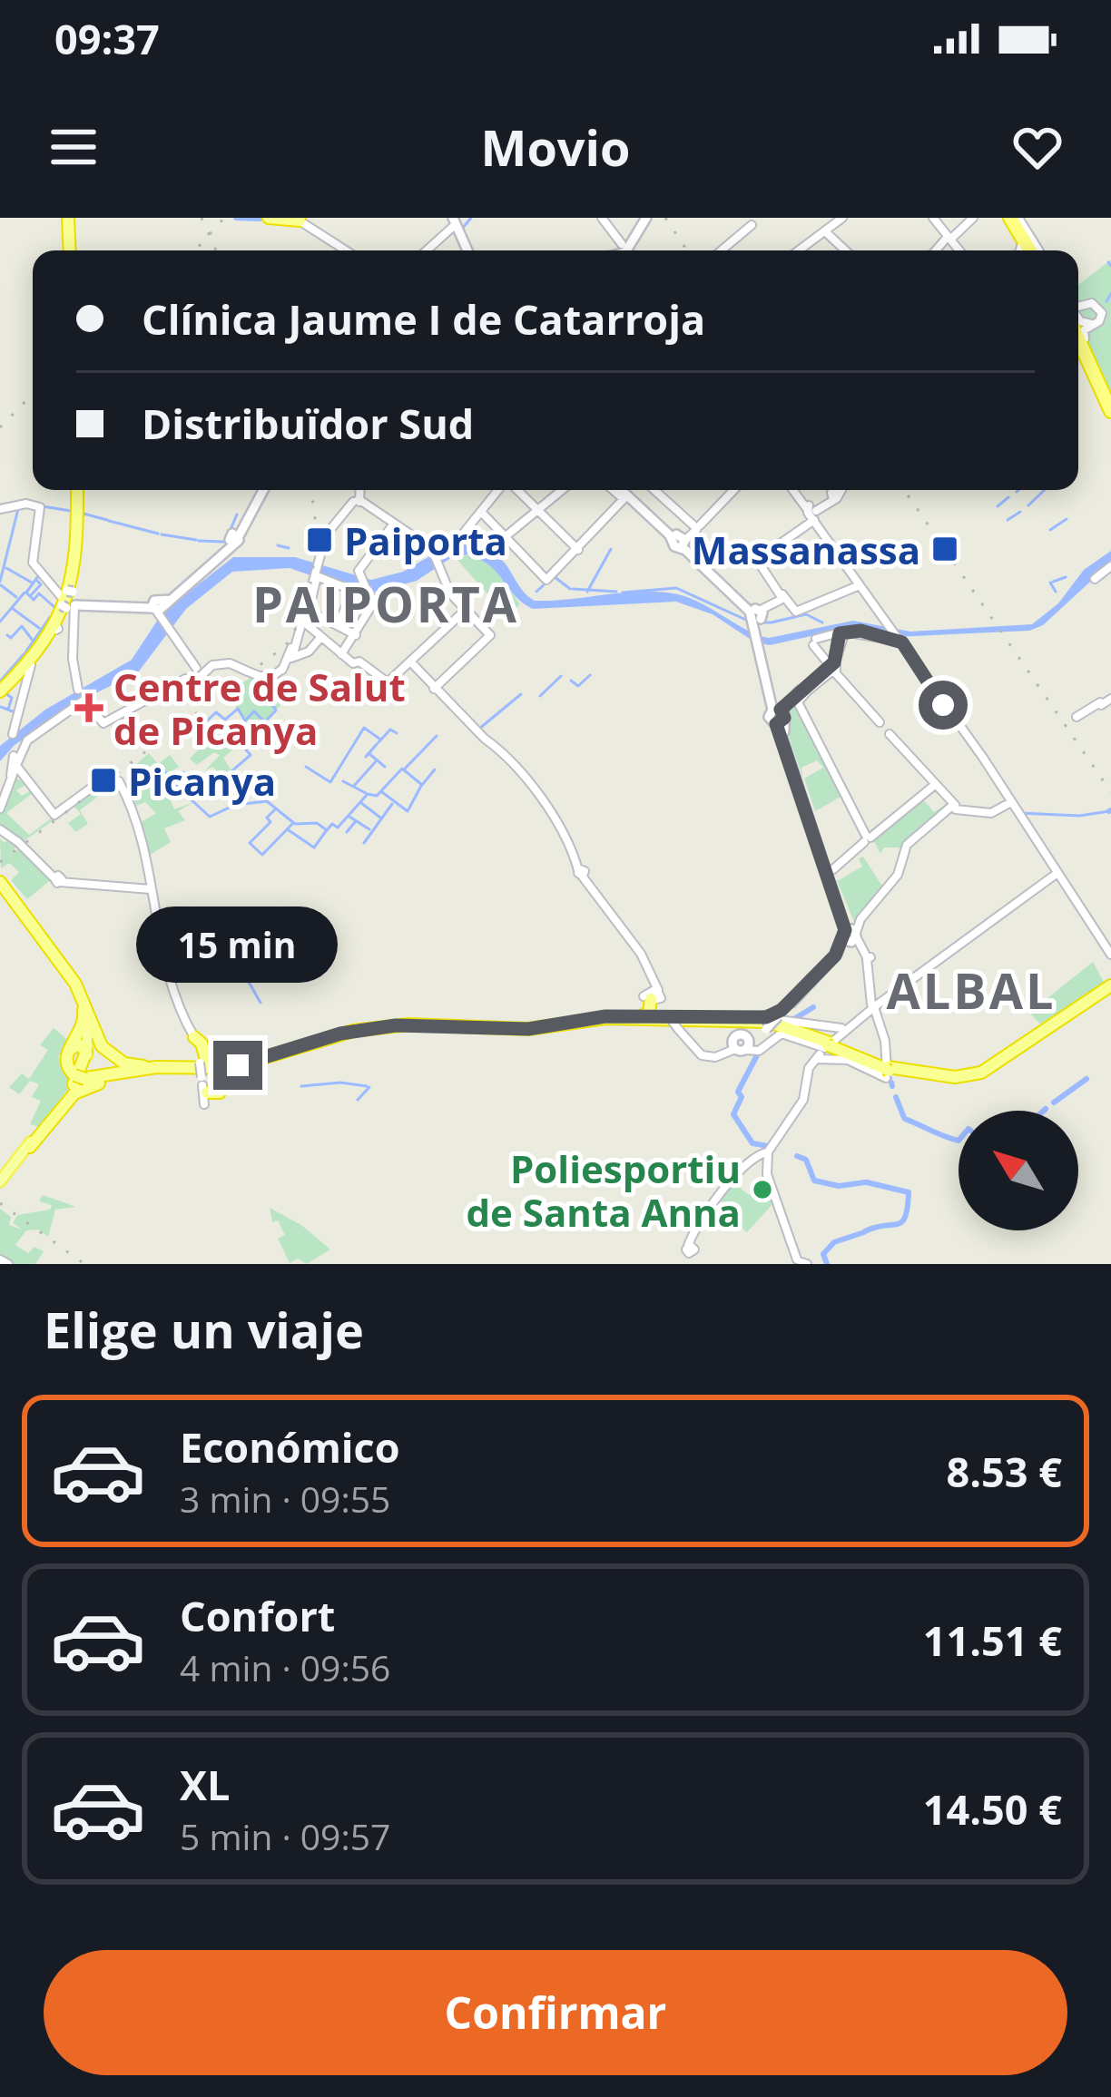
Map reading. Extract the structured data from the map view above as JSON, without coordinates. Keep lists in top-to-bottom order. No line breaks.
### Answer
{"districts":["PAIPORTA","ALBAL"],"places":{"transit":["Paiporta","Massanassa","Picanya"],"health":["Centre de Salut de Picanya"],"other":["Poliesportiu de Santa Anna"]},"north":"top left","page":{"status":"09:37","header":"Movio","banner":["Clínica Jaume I de Catarroja","Distribuïdor Sud"],"bubble":"15 min","heading":"Elige un viaje","list":[{"name":"Económico","note":"3 min · 09:55","value":"8.53 €"},{"name":"Confort","note":"4 min · 09:56","value":"11.51 €"},{"name":"XL","note":"5 min · 09:57","value":"14.50 €"}],"buttons":"Confirmar"}}
